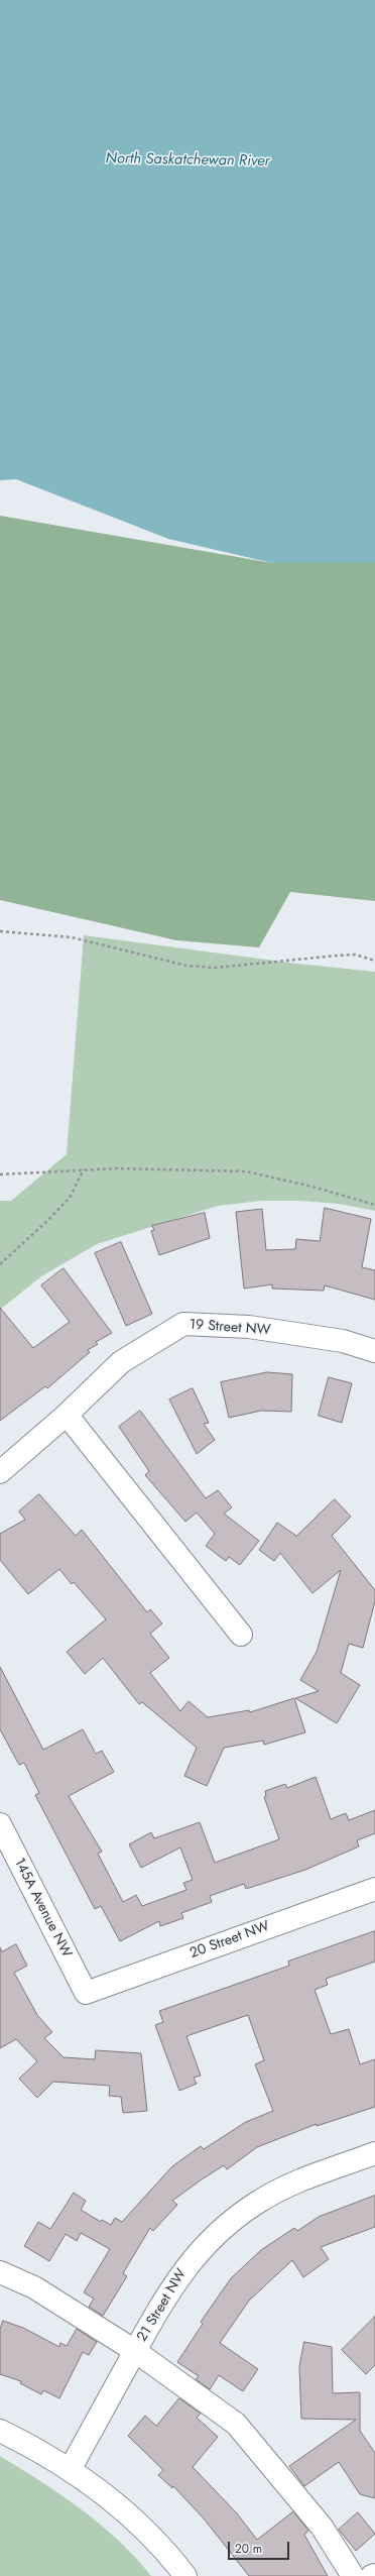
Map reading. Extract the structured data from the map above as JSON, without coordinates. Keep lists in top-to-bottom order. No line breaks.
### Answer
{"streets":{"street":["19 Street NW","145A Avenue NW","20 Street NW","21 Street NW"]},"crossings":[["145A Avenue NW","20 Street NW"]],"water":["North Saskatchewan River"],"scale_bar":"20 m"}
